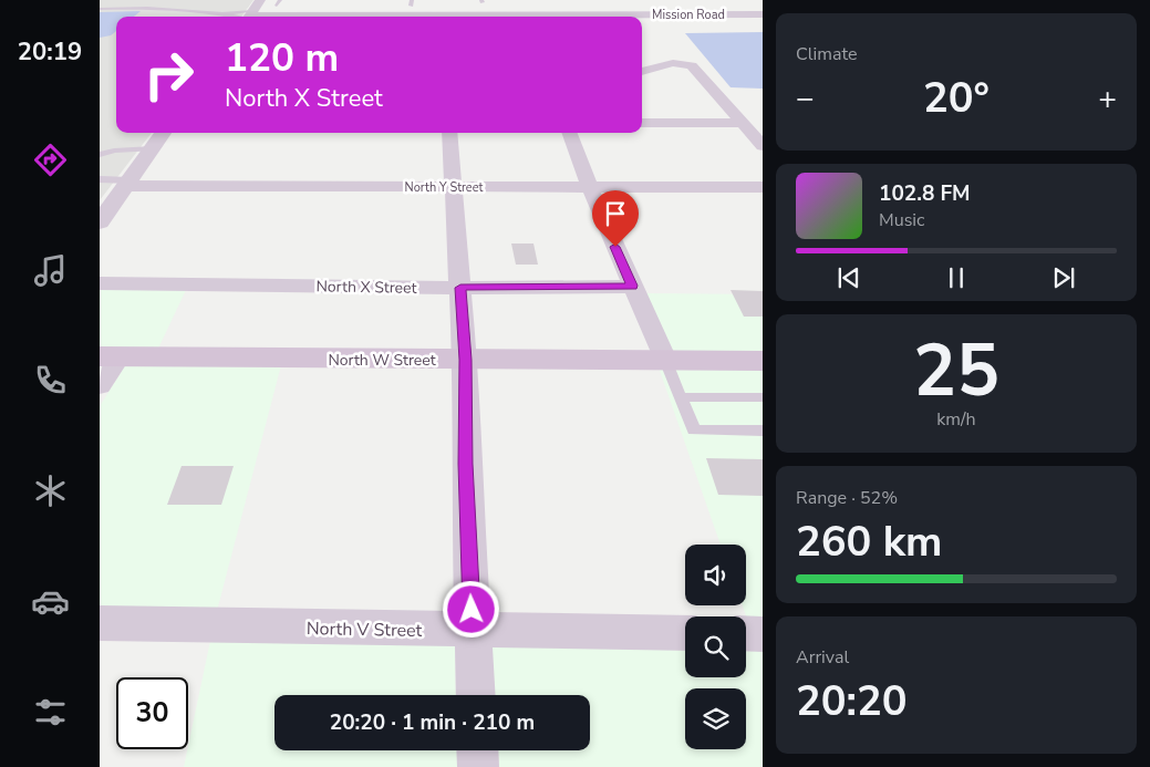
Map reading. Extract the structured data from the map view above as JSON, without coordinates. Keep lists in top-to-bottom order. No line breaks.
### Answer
{"streets":{"main road":["North W Street"],"street":["Mission Road","North Y Street","North X Street","North V Street"]},"page":{"tabs":"20:19","tile":["Climate",["25","km/h"],["Range · 52%","260 km"],["Arrival","20:20"]],"turn":["120 m","North X Street"],"heat":["−","20°","+"],"song":["102.8 FM","Music"],"limit":"30","trip":"20:20 · 1 min · 210 m"}}
